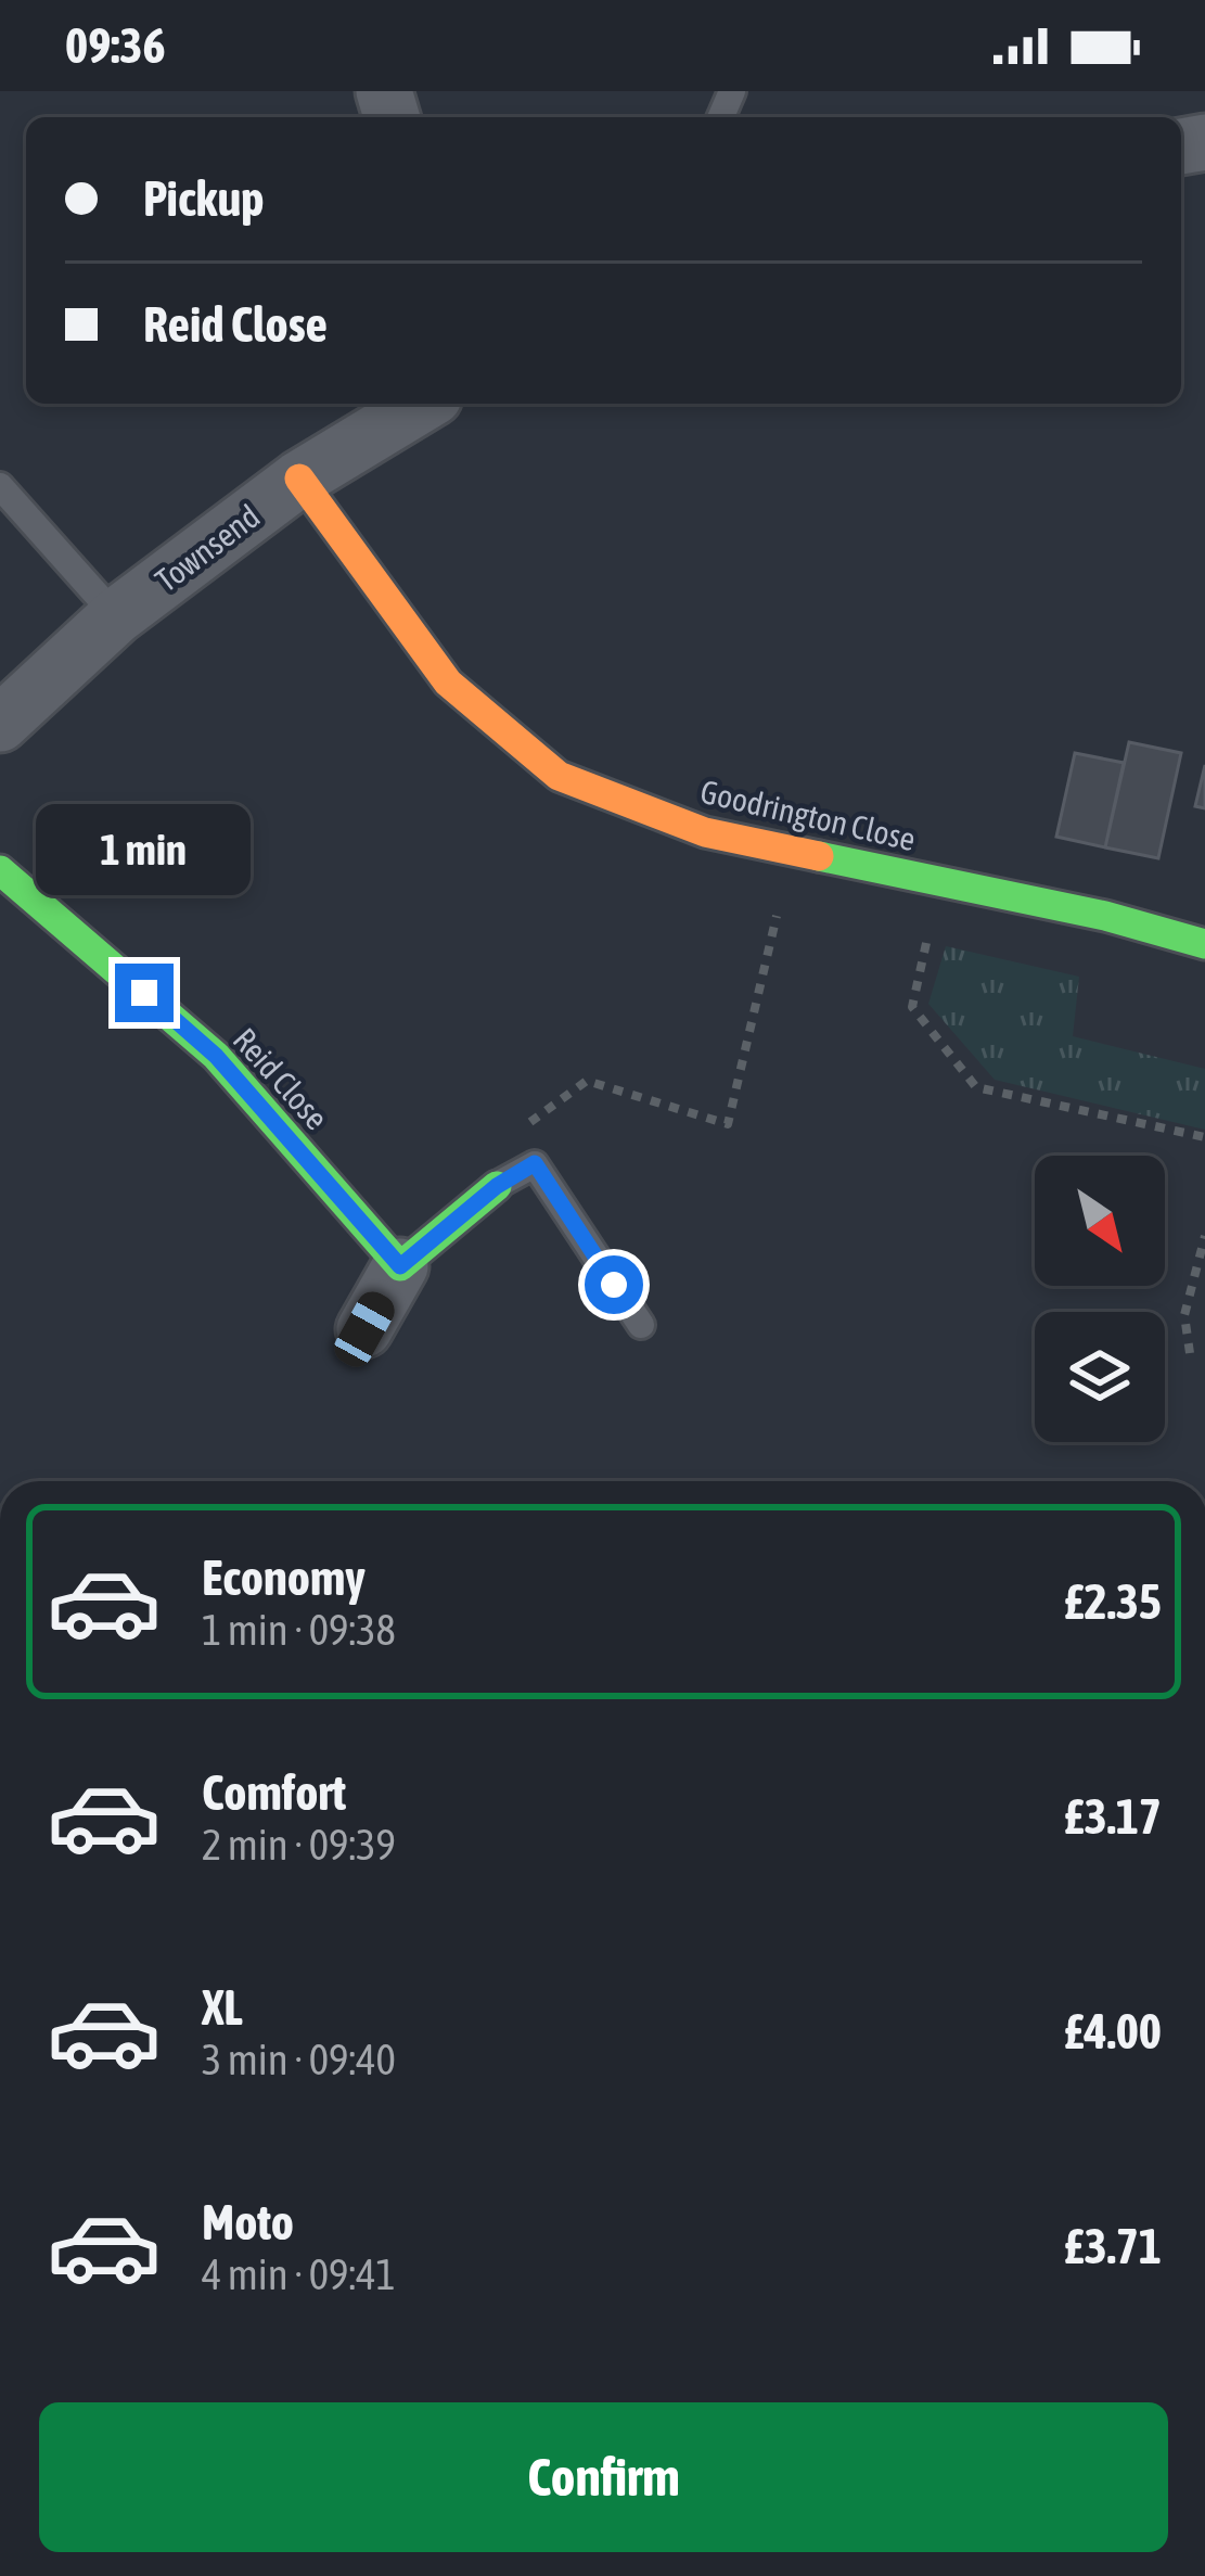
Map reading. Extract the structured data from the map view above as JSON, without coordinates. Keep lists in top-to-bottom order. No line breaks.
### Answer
{"streets":{"street":["Townsend","Goodrington Close","Reid Close"]},"crossings":[["Townsend","Goodrington Close"]],"north":"bottom right","page":{"status":"09:36","banner":["Pickup","Reid Close"],"bubble":"1 min","list":[{"name":"Economy","note":"1 min · 09:38","value":"£2.35"},{"name":"Comfort","note":"2 min · 09:39","value":"£3.17"},{"name":"XL","note":"3 min · 09:40","value":"£4.00"},{"name":"Moto","note":"4 min · 09:41","value":"£3.71"}],"buttons":"Confirm"}}
